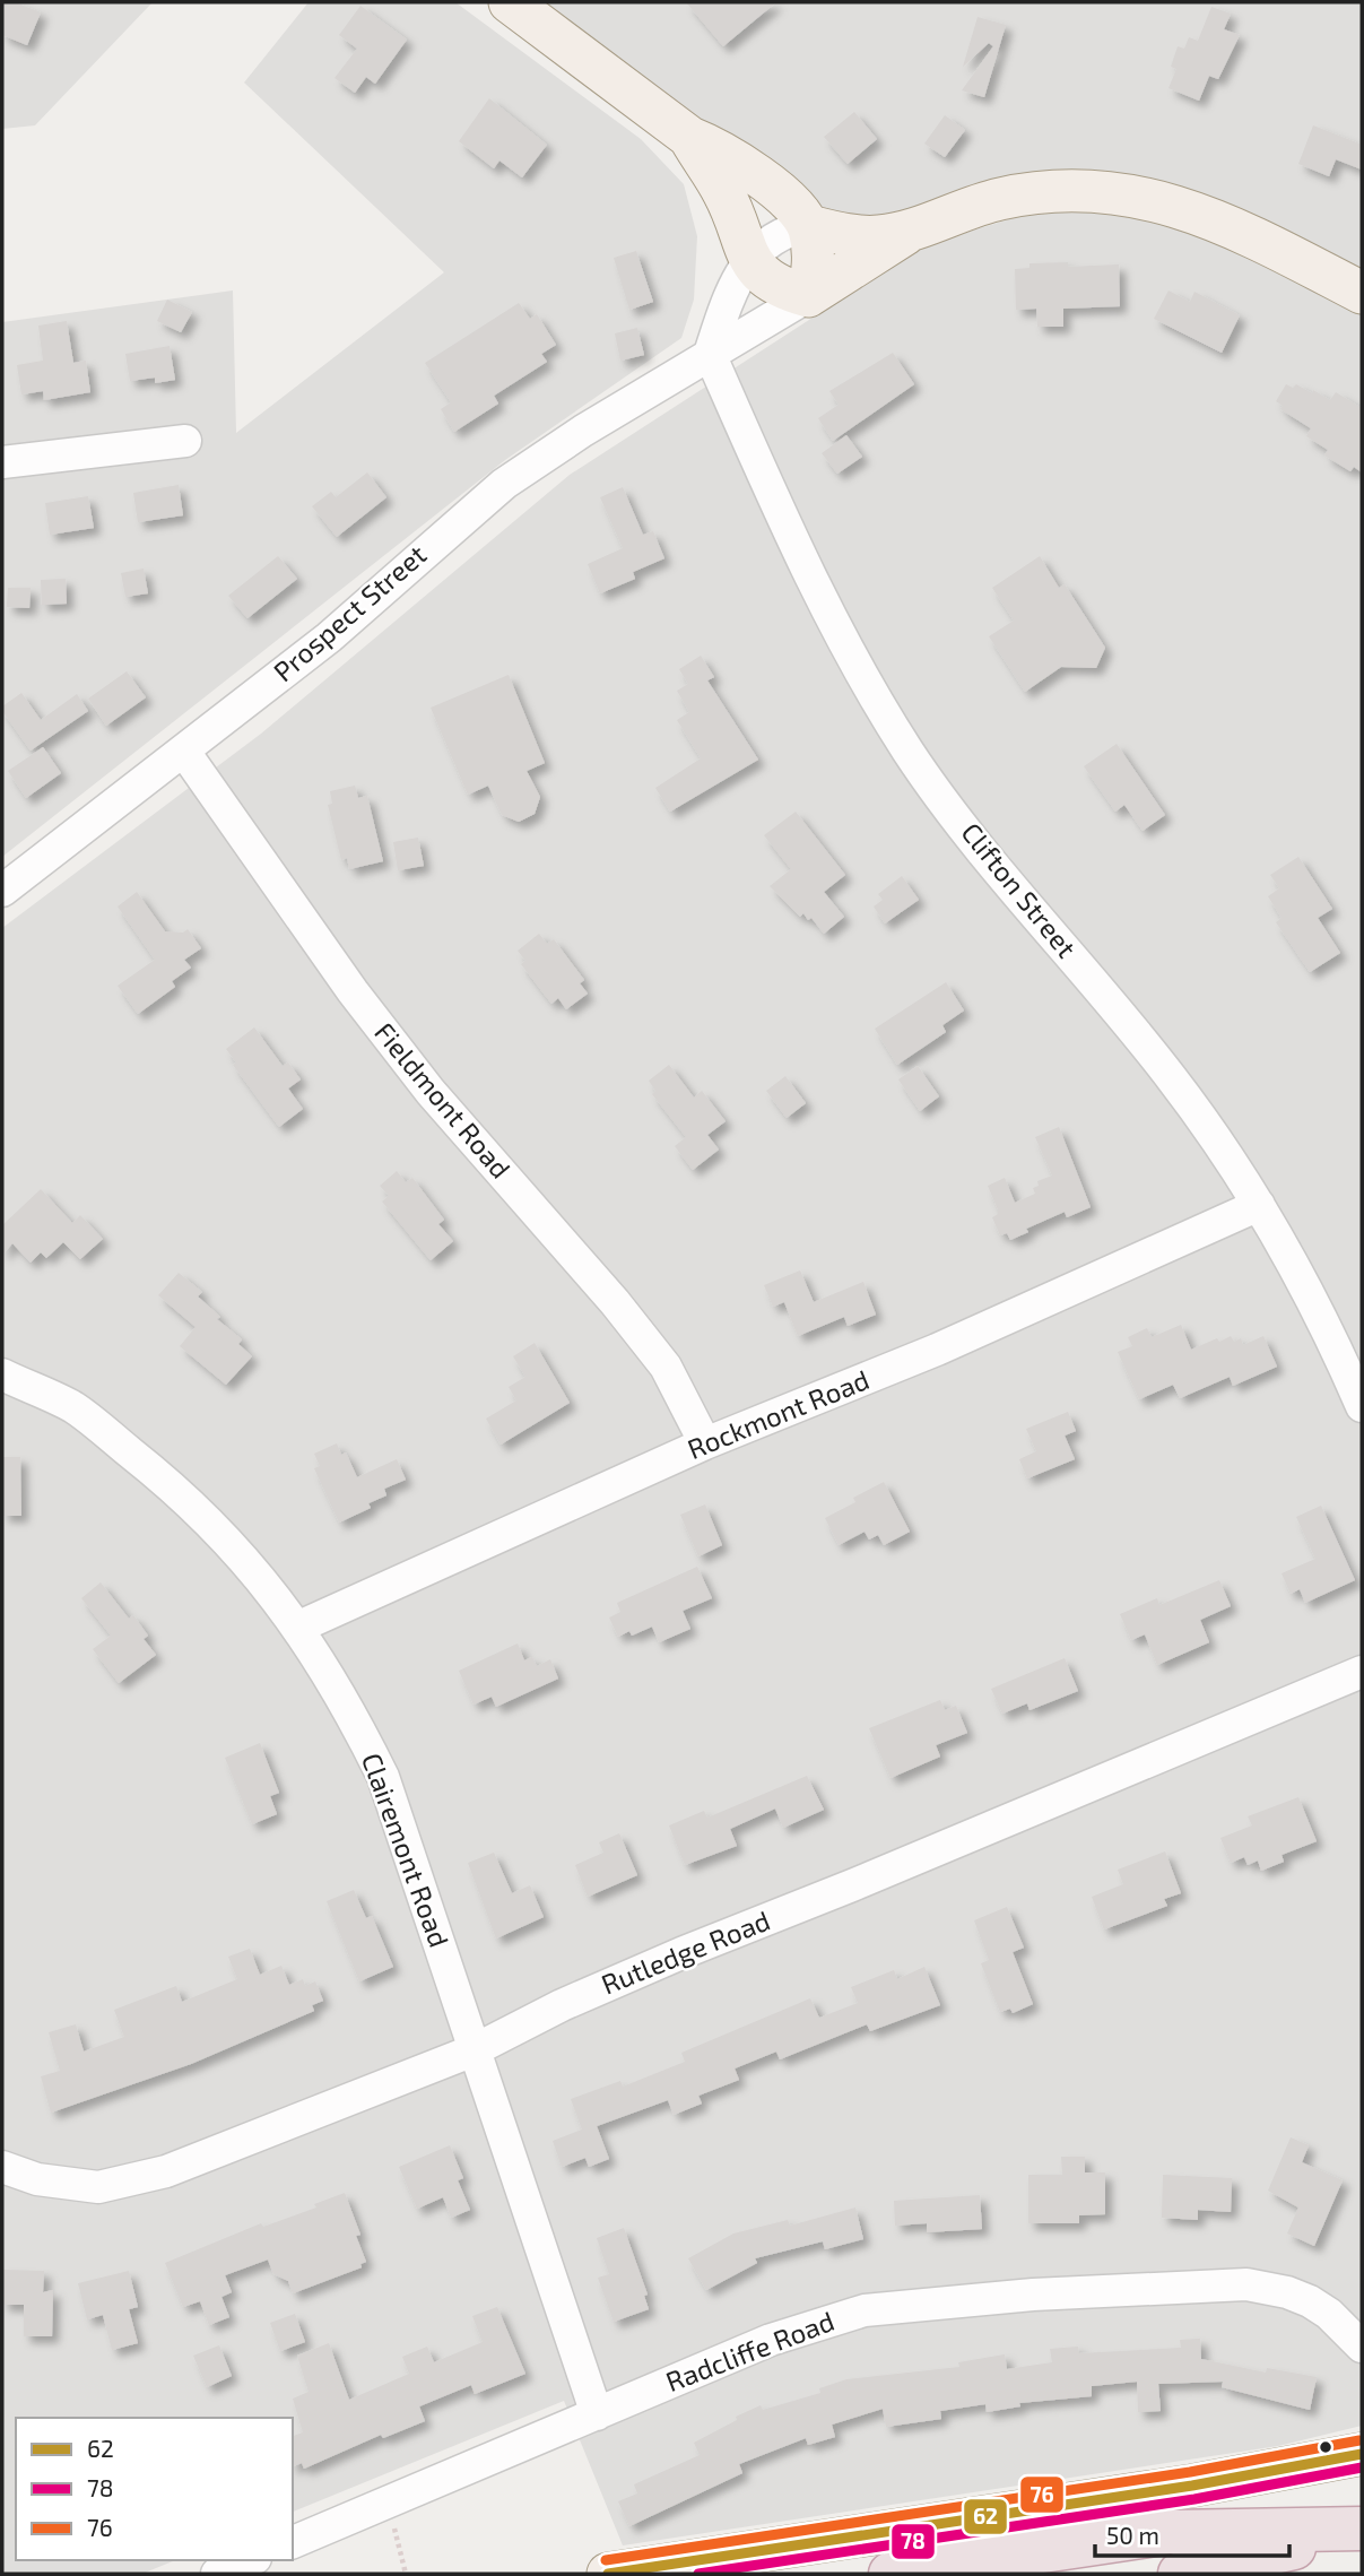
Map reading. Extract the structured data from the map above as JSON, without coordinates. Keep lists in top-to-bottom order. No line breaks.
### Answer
{"streets":{"main road":["Prospect Street"],"street":["Clifton Street","Fieldmont Road","Rockmont Road","Clairemont Road","Rutledge Road","Radcliffe Road"]},"crossings":[["Prospect Street","Clifton Street"],["Prospect Street","Fieldmont Road"],["Clifton Street","Rockmont Road"],["Fieldmont Road","Rockmont Road"],["Rockmont Road","Clairemont Road"],["Clairemont Road","Rutledge Road"],["Clairemont Road","Radcliffe Road"]],"lines":["transit line 76","transit line 62","transit line 78"],"legend":["62","78","76"],"scale_bar":"50 m"}
